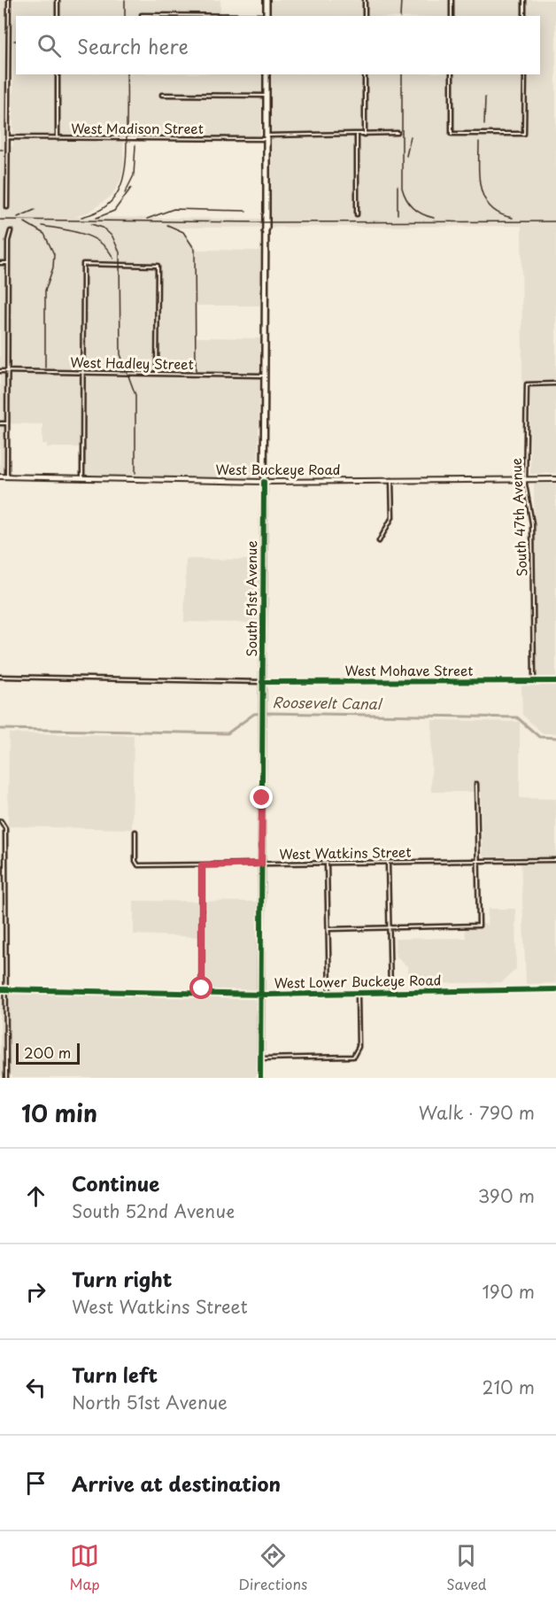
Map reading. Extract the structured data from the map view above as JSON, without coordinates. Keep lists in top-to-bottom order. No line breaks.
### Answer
{"streets":{"main road":["West Buckeye Road","South 51st Avenue","West Mohave Street","West Lower Buckeye Road"],"street":["West Madison Street","West Hadley Street","South 47th Avenue","West Watkins Street"]},"crossings":[["West Madison Street","South 51st Avenue"],["West Hadley Street","South 51st Avenue"],["West Buckeye Road","South 47th Avenue"],["West Buckeye Road","South 51st Avenue"],["South 47th Avenue","West Mohave Street"],["South 51st Avenue","West Mohave Street"],["South 51st Avenue","West Watkins Street"],["South 51st Avenue","West Lower Buckeye Road"]],"water":["Roosevelt Canal"],"scale_bar":"200 m","page":{"search":"Search here","scale":"200 m","heading":["10 min","Walk · 790 m"],"list":[["Continue","South 52nd Avenue","390 m"],["Turn right","West Watkins Street","190 m"],["Turn left","North 51st Avenue","210 m"],"Arrive at destination"],"nav":["Map","Directions","Saved"]}}
